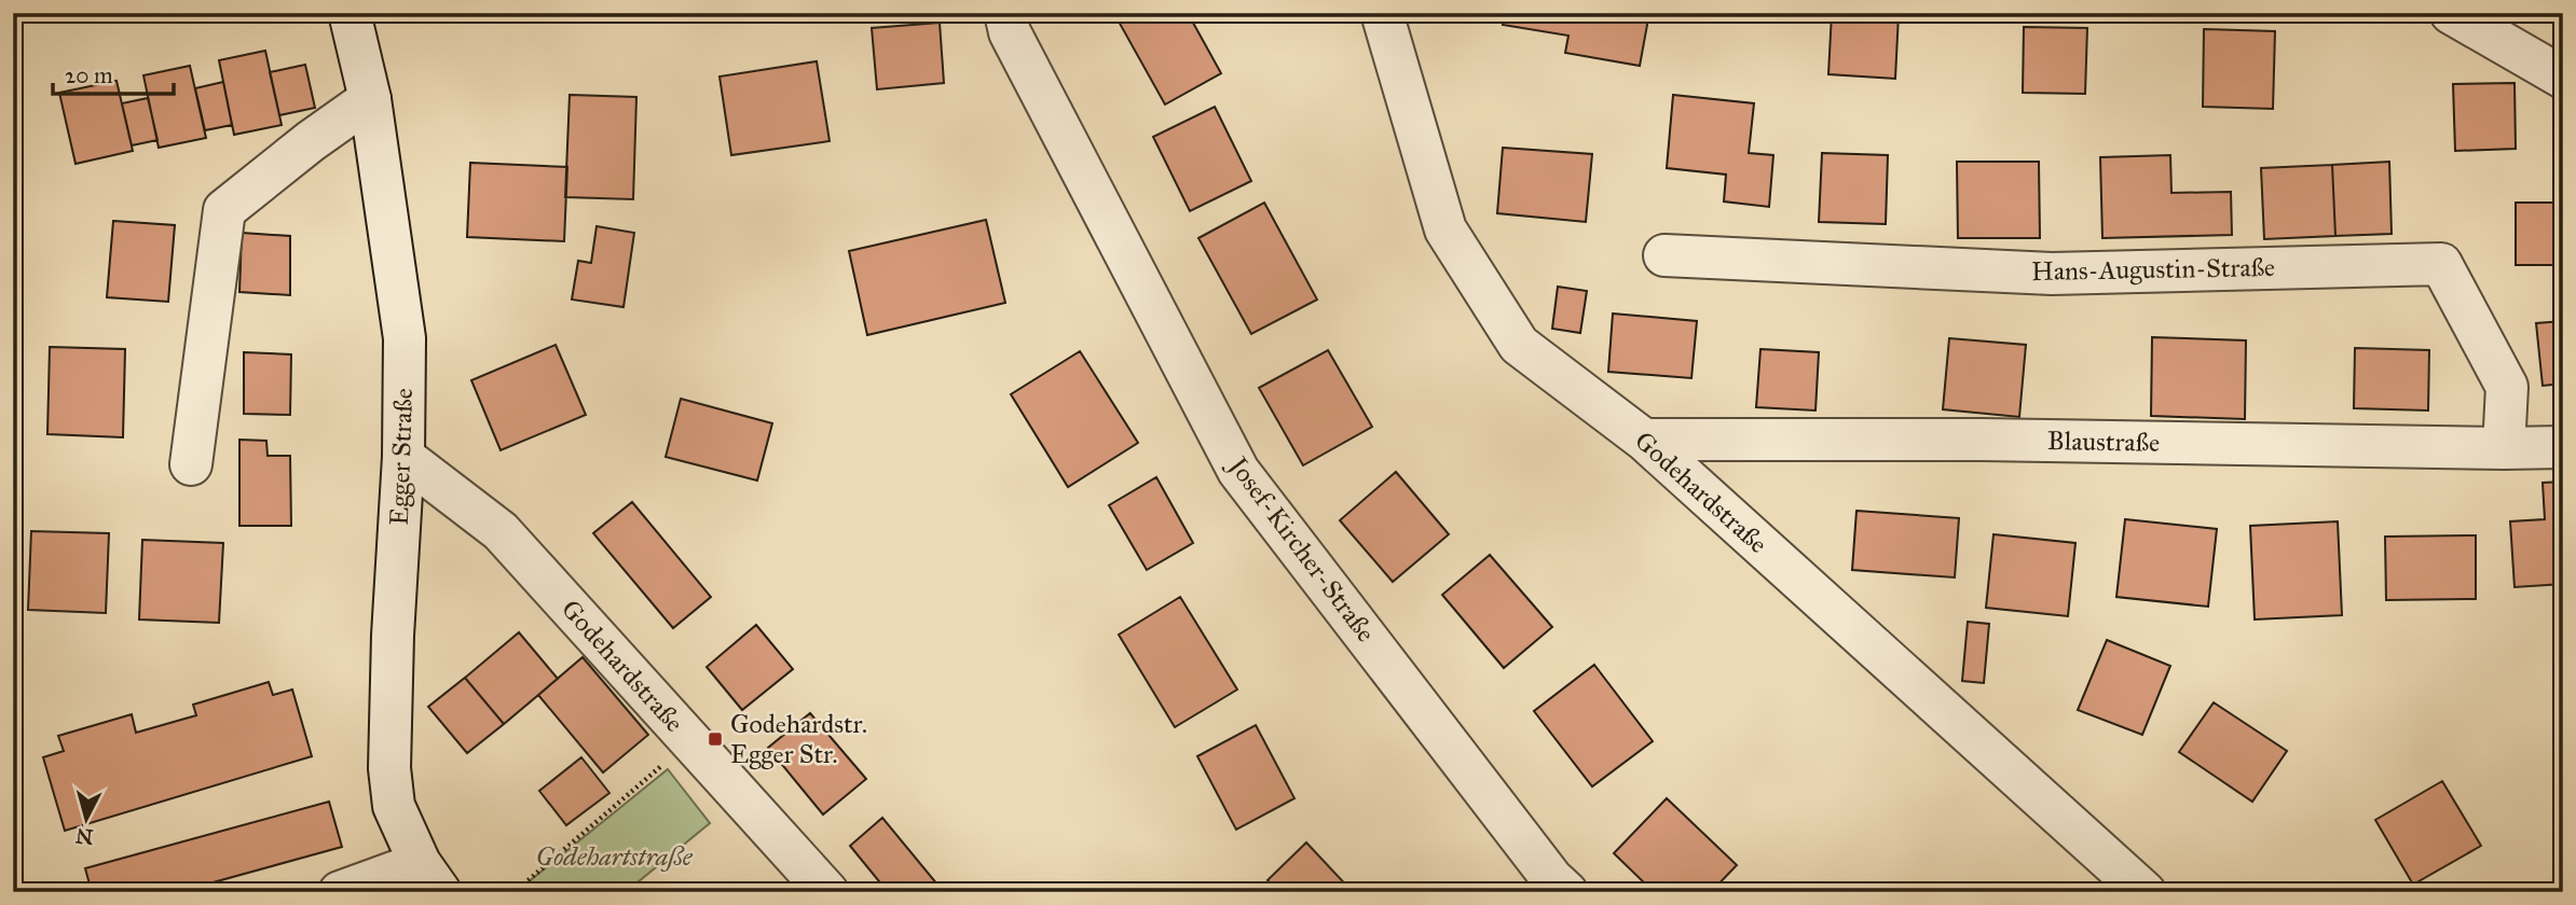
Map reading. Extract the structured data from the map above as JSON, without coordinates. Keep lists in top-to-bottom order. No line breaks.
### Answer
{"streets":{"street":["Hans-Augustin-Straße","Blaustraße","Egger Straße","Godehardstraße","Josef-Kircher-Straße"]},"crossings":[["Hans-Augustin-Straße","Blaustraße"],["Blaustraße","Godehardstraße"],["Egger Straße","Godehardstraße"]],"parks":["Godehartstraße"],"places":{"transit":["Godehardstr. Egger Str."]},"scale_bar":"20 m","north":"bottom"}
